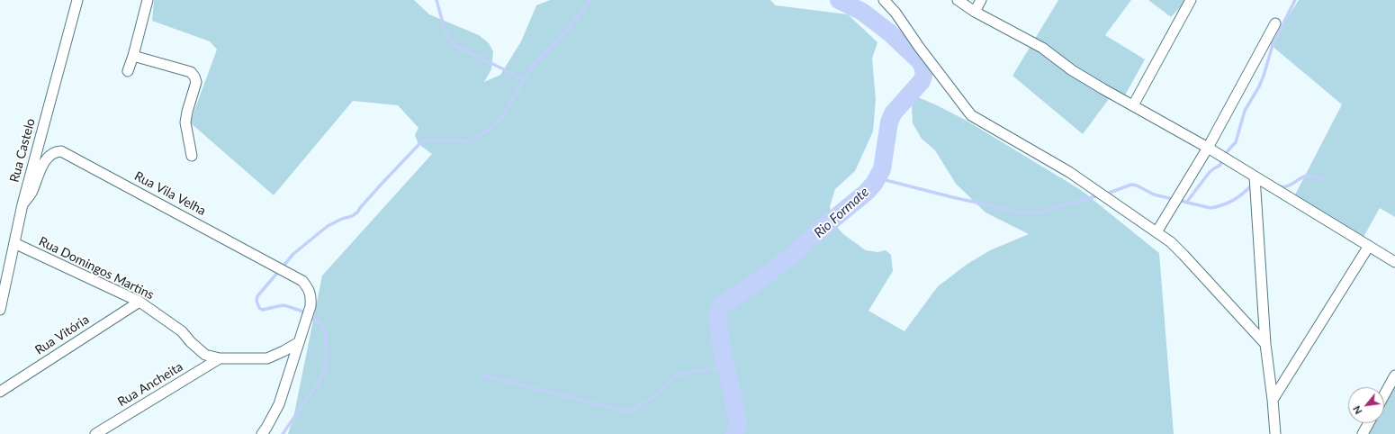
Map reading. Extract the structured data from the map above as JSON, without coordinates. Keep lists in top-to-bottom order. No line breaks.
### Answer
{"streets":{"street":["Rua Castelo","Rua Vila Velha","Rua Domingos Martins","Rua Vitória","Rua Ancheita"]},"crossings":[["Rua Castelo","Rua Vila Velha"],["Rua Castelo","Rua Domingos Martins"],["Rua Vila Velha","Rua Domingos Martins"],["Rua Domingos Martins","Rua Vitória"],["Rua Domingos Martins","Rua Ancheita"]],"water":["Rio Formate"],"north":"bottom left"}
